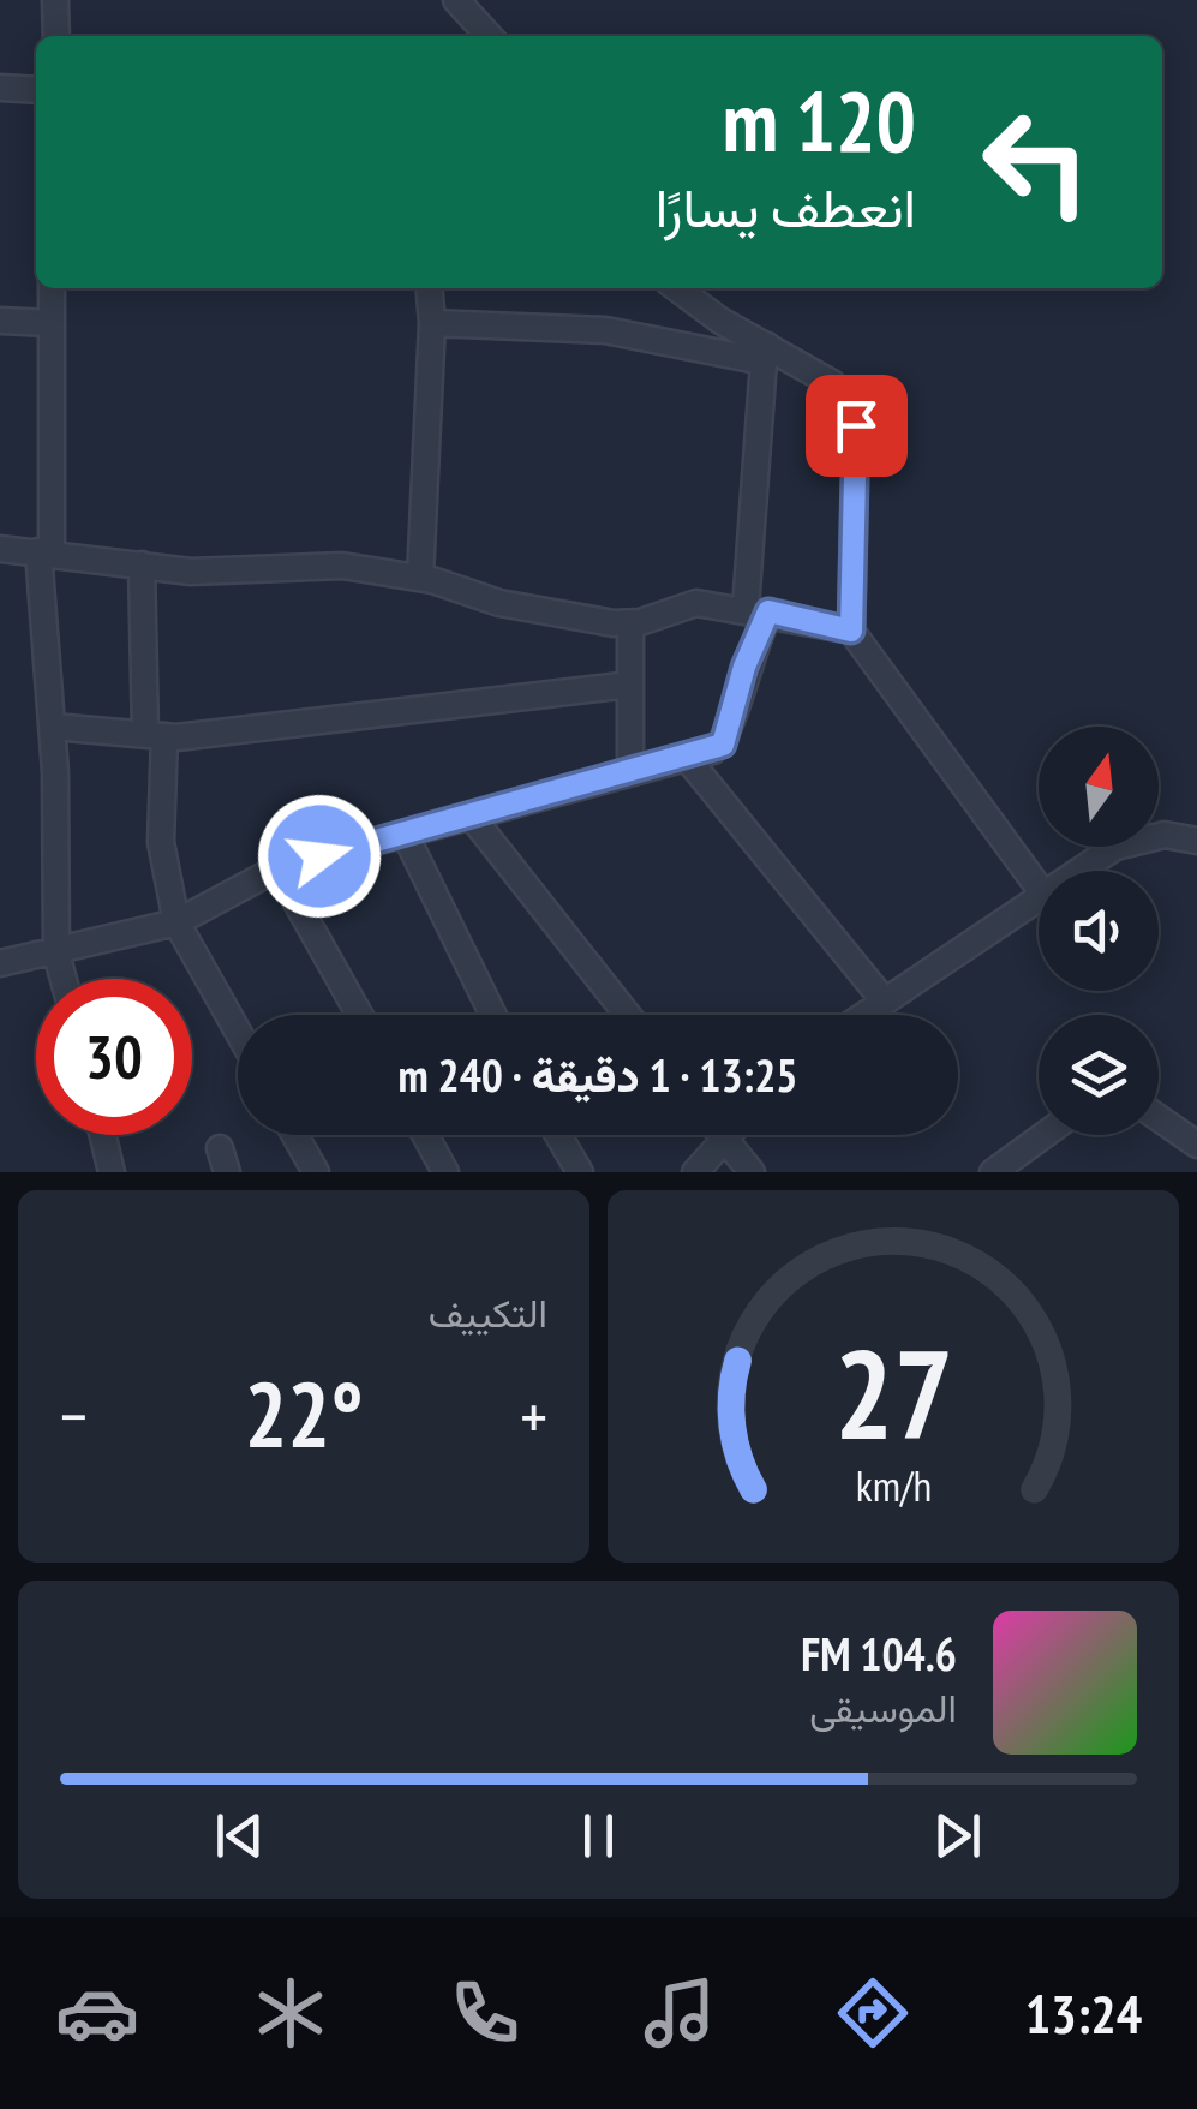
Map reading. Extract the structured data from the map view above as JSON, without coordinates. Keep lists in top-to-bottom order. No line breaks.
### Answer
{"north":"top","page":{"turn":["120 m","انعطف يسارًا"],"limit":"30","trip":"13:25 · 1 دقيقة · 240 m","tile":"التكييف","heat":["−","22°","+"],"song":["104.6 FM","الموسيقى"],"tabs":"13:24","gauge":["27","km/h"]}}
